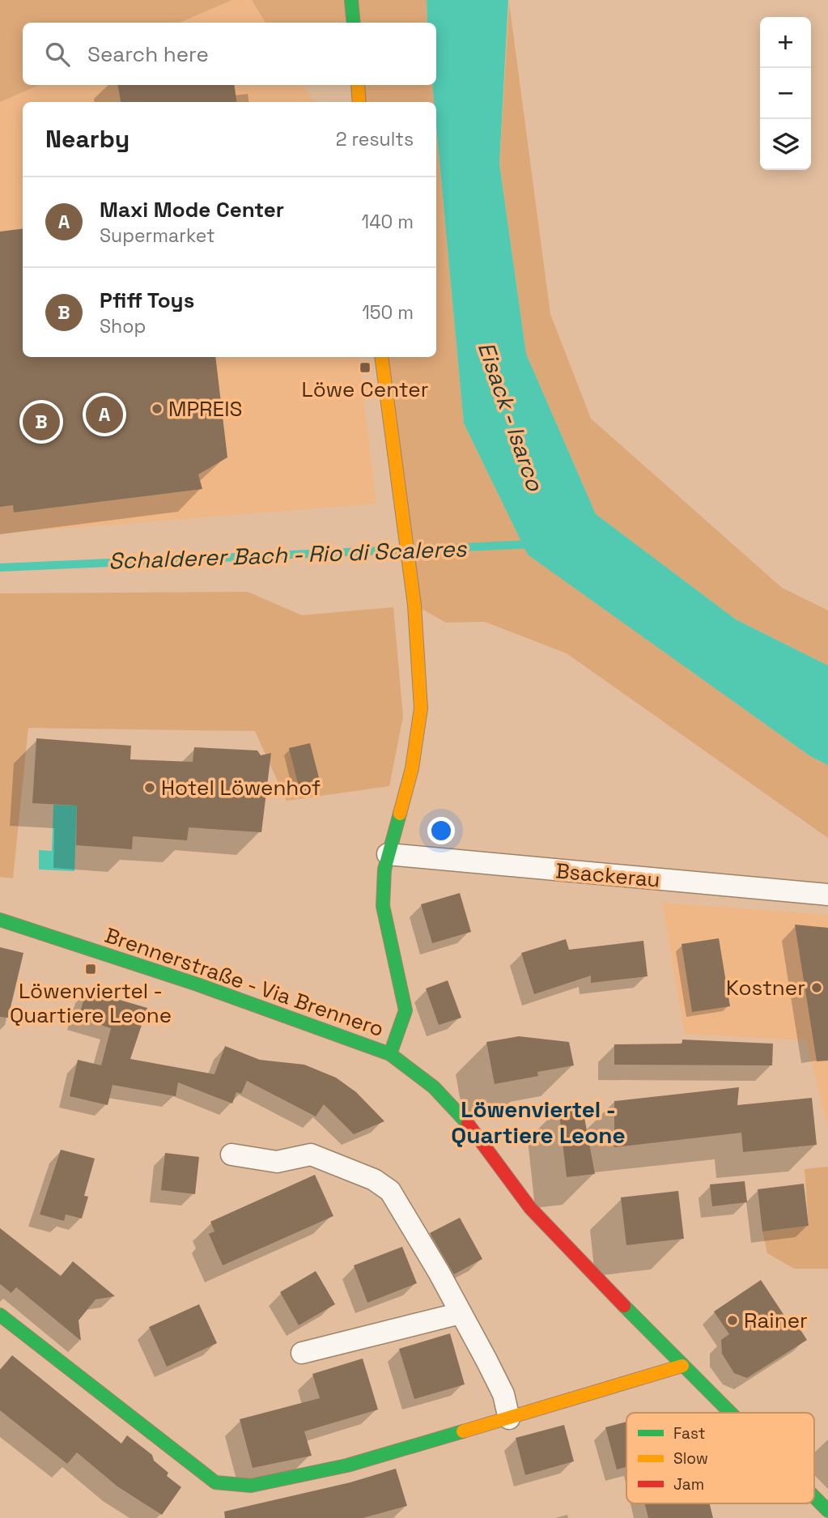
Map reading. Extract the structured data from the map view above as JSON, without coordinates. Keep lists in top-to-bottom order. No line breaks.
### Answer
{"streets":{"street":["Bsackerau","Brennerstraße - Via Brennero"]},"districts":["Löwenviertel - Quartiere Leone"],"water":["Eisack - Isarco","Schalderer Bach - Rio di Scaleres"],"places":{"transit":["Löwe Center","Löwenviertel - Quartiere Leone"],"other":["MPREIS","Hotel Löwenhof","Kostner","Rainer"]},"legend":["Fast","Slow","Jam"],"page":{"map_buttons":["+","−"],"search":"Search here","heading":["Nearby","2 results"],"list":[{"mark":"A","name":"Maxi Mode Center","note":"Supermarket","value":"140 m"},{"mark":"B","name":"Pfiff Toys","note":"Shop","value":"150 m"}],"pins":["A","B"]}}
